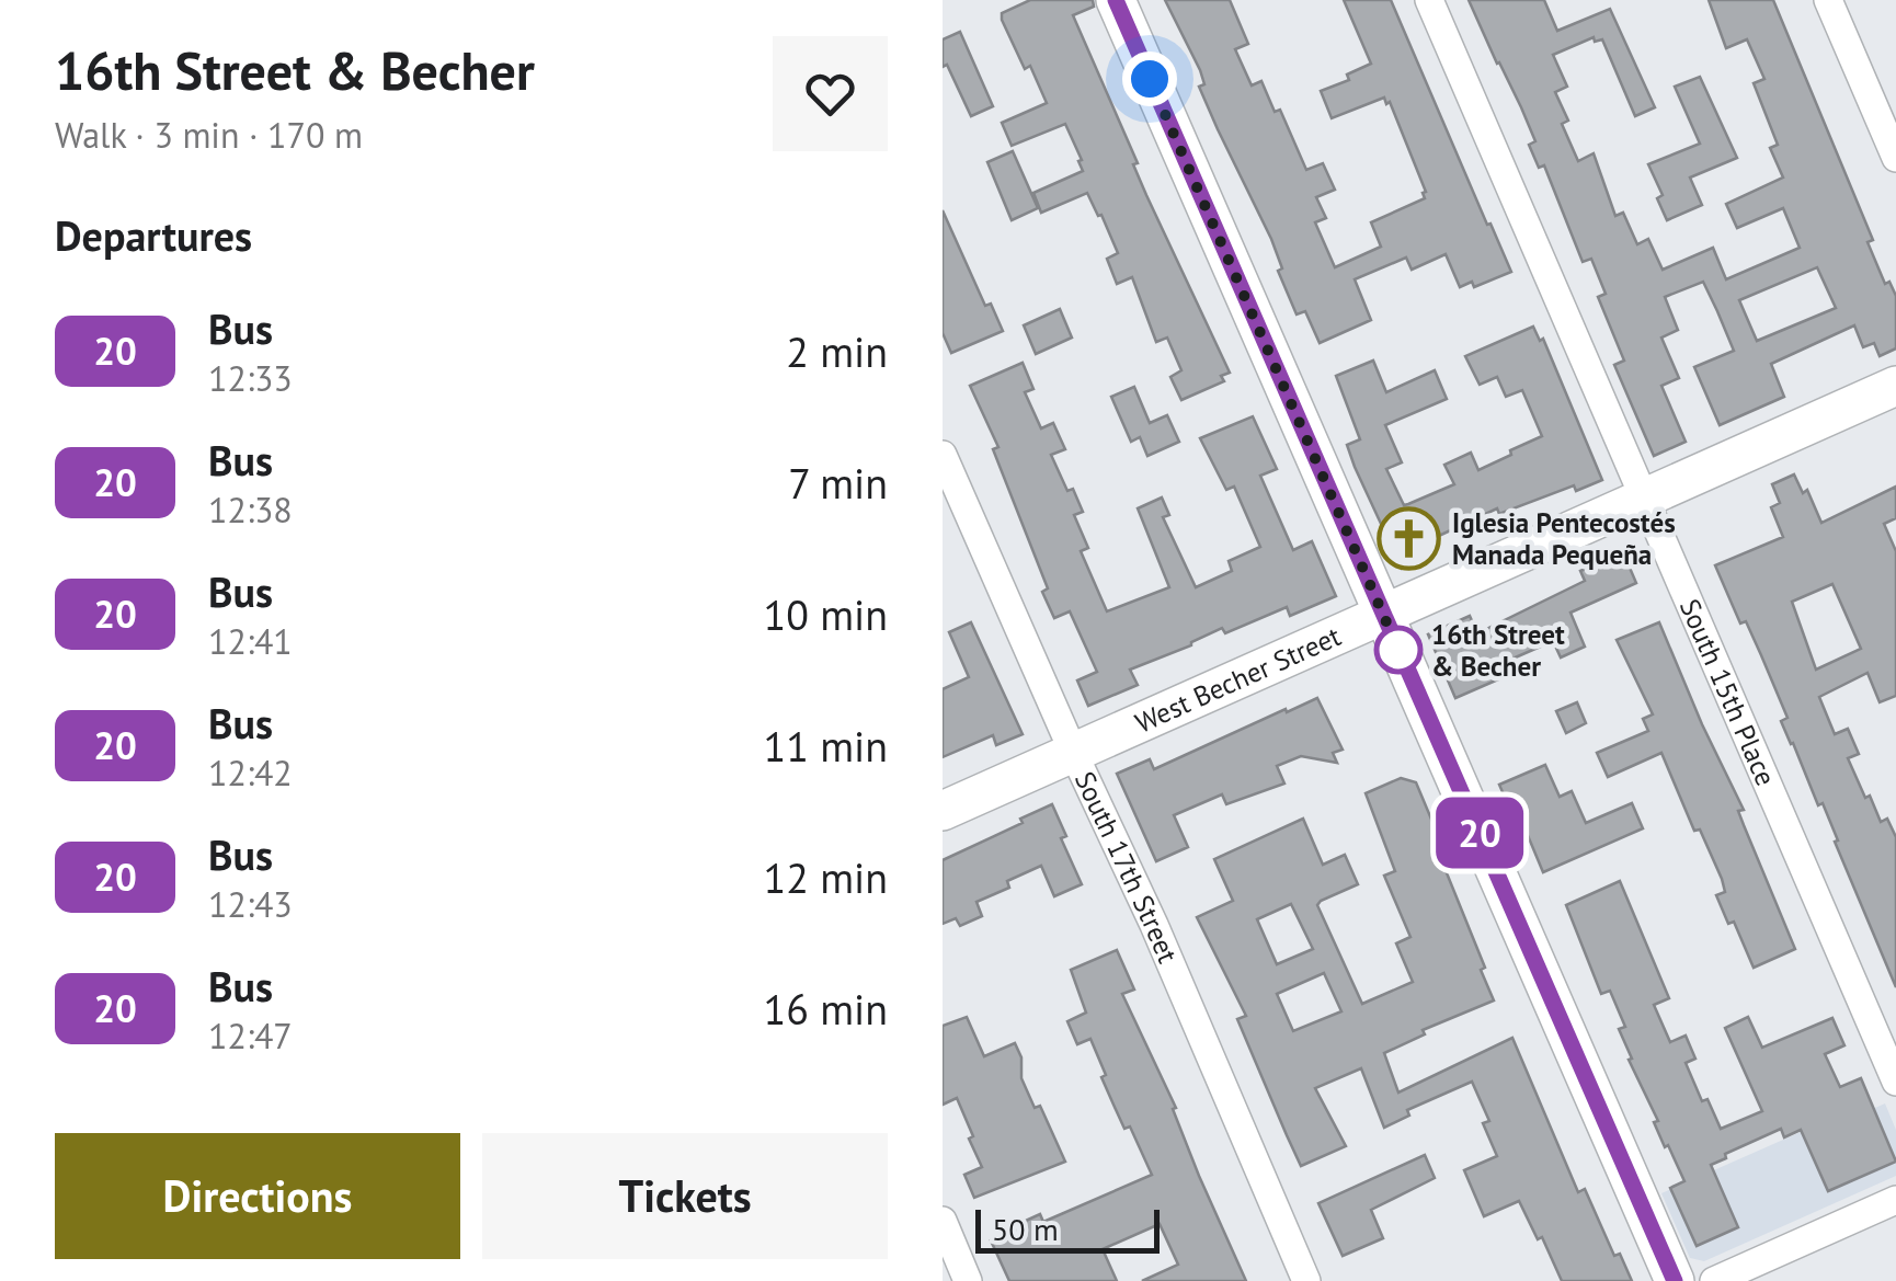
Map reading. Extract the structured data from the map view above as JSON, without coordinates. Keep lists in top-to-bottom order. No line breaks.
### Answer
{"streets":{"main road":["West Becher Street"],"street":["South 15th Place","South 17th Street"]},"crossings":[["West Becher Street","South 15th Place"],["West Becher Street","South 17th Street"]],"places":{"church":["Iglesia Pentecostés Manada Pequeña"],"other":["16th Street & Becher"]},"lines":["bus line 20"],"scale_bar":"50 m","page":{"heading":[["16th Street & Becher","Walk · 3 min · 170 m"],"Departures"],"on_map":"20","list":[{"mark":"20","name":"Bus","note":"12:33","value":"2 min"},{"mark":"20","name":"Bus","note":"12:38","value":"7 min"},{"mark":"20","name":"Bus","note":"12:41","value":"10 min"},{"mark":"20","name":"Bus","note":"12:42","value":"11 min"},{"mark":"20","name":"Bus","note":"12:43","value":"12 min"},{"mark":"20","name":"Bus","note":"12:47","value":"16 min"}],"buttons":["Directions","Tickets"],"scale":"50 m"}}
